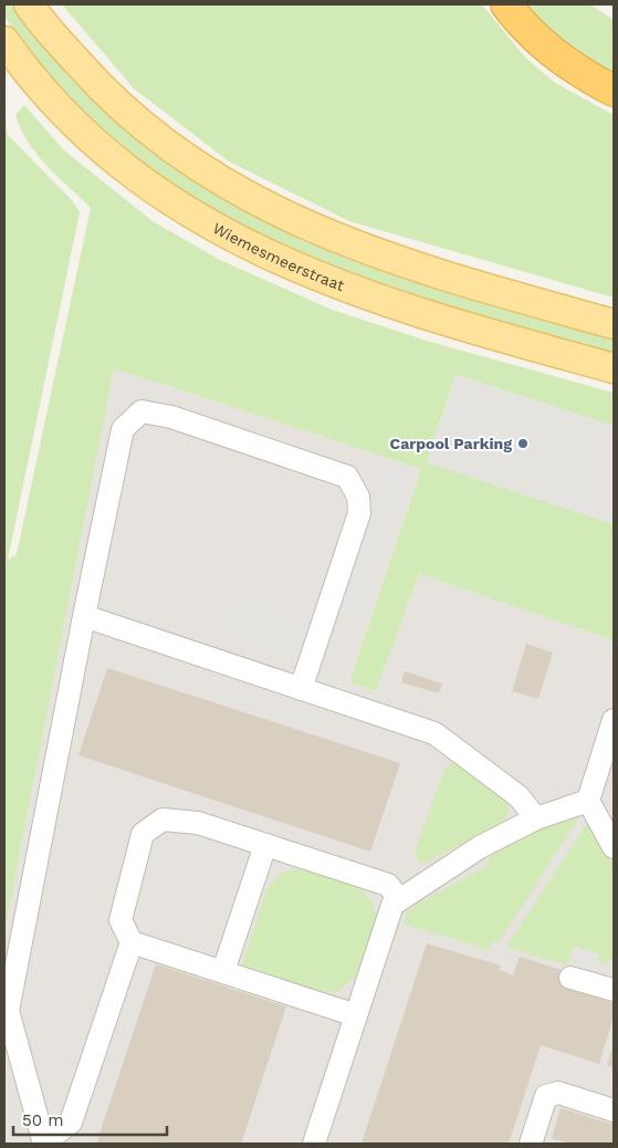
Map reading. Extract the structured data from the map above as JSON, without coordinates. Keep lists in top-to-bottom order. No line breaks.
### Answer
{"streets":{"main road":["Wiemesmeerstraat"]},"places":["Carpool Parking"],"scale_bar":"50 m"}
